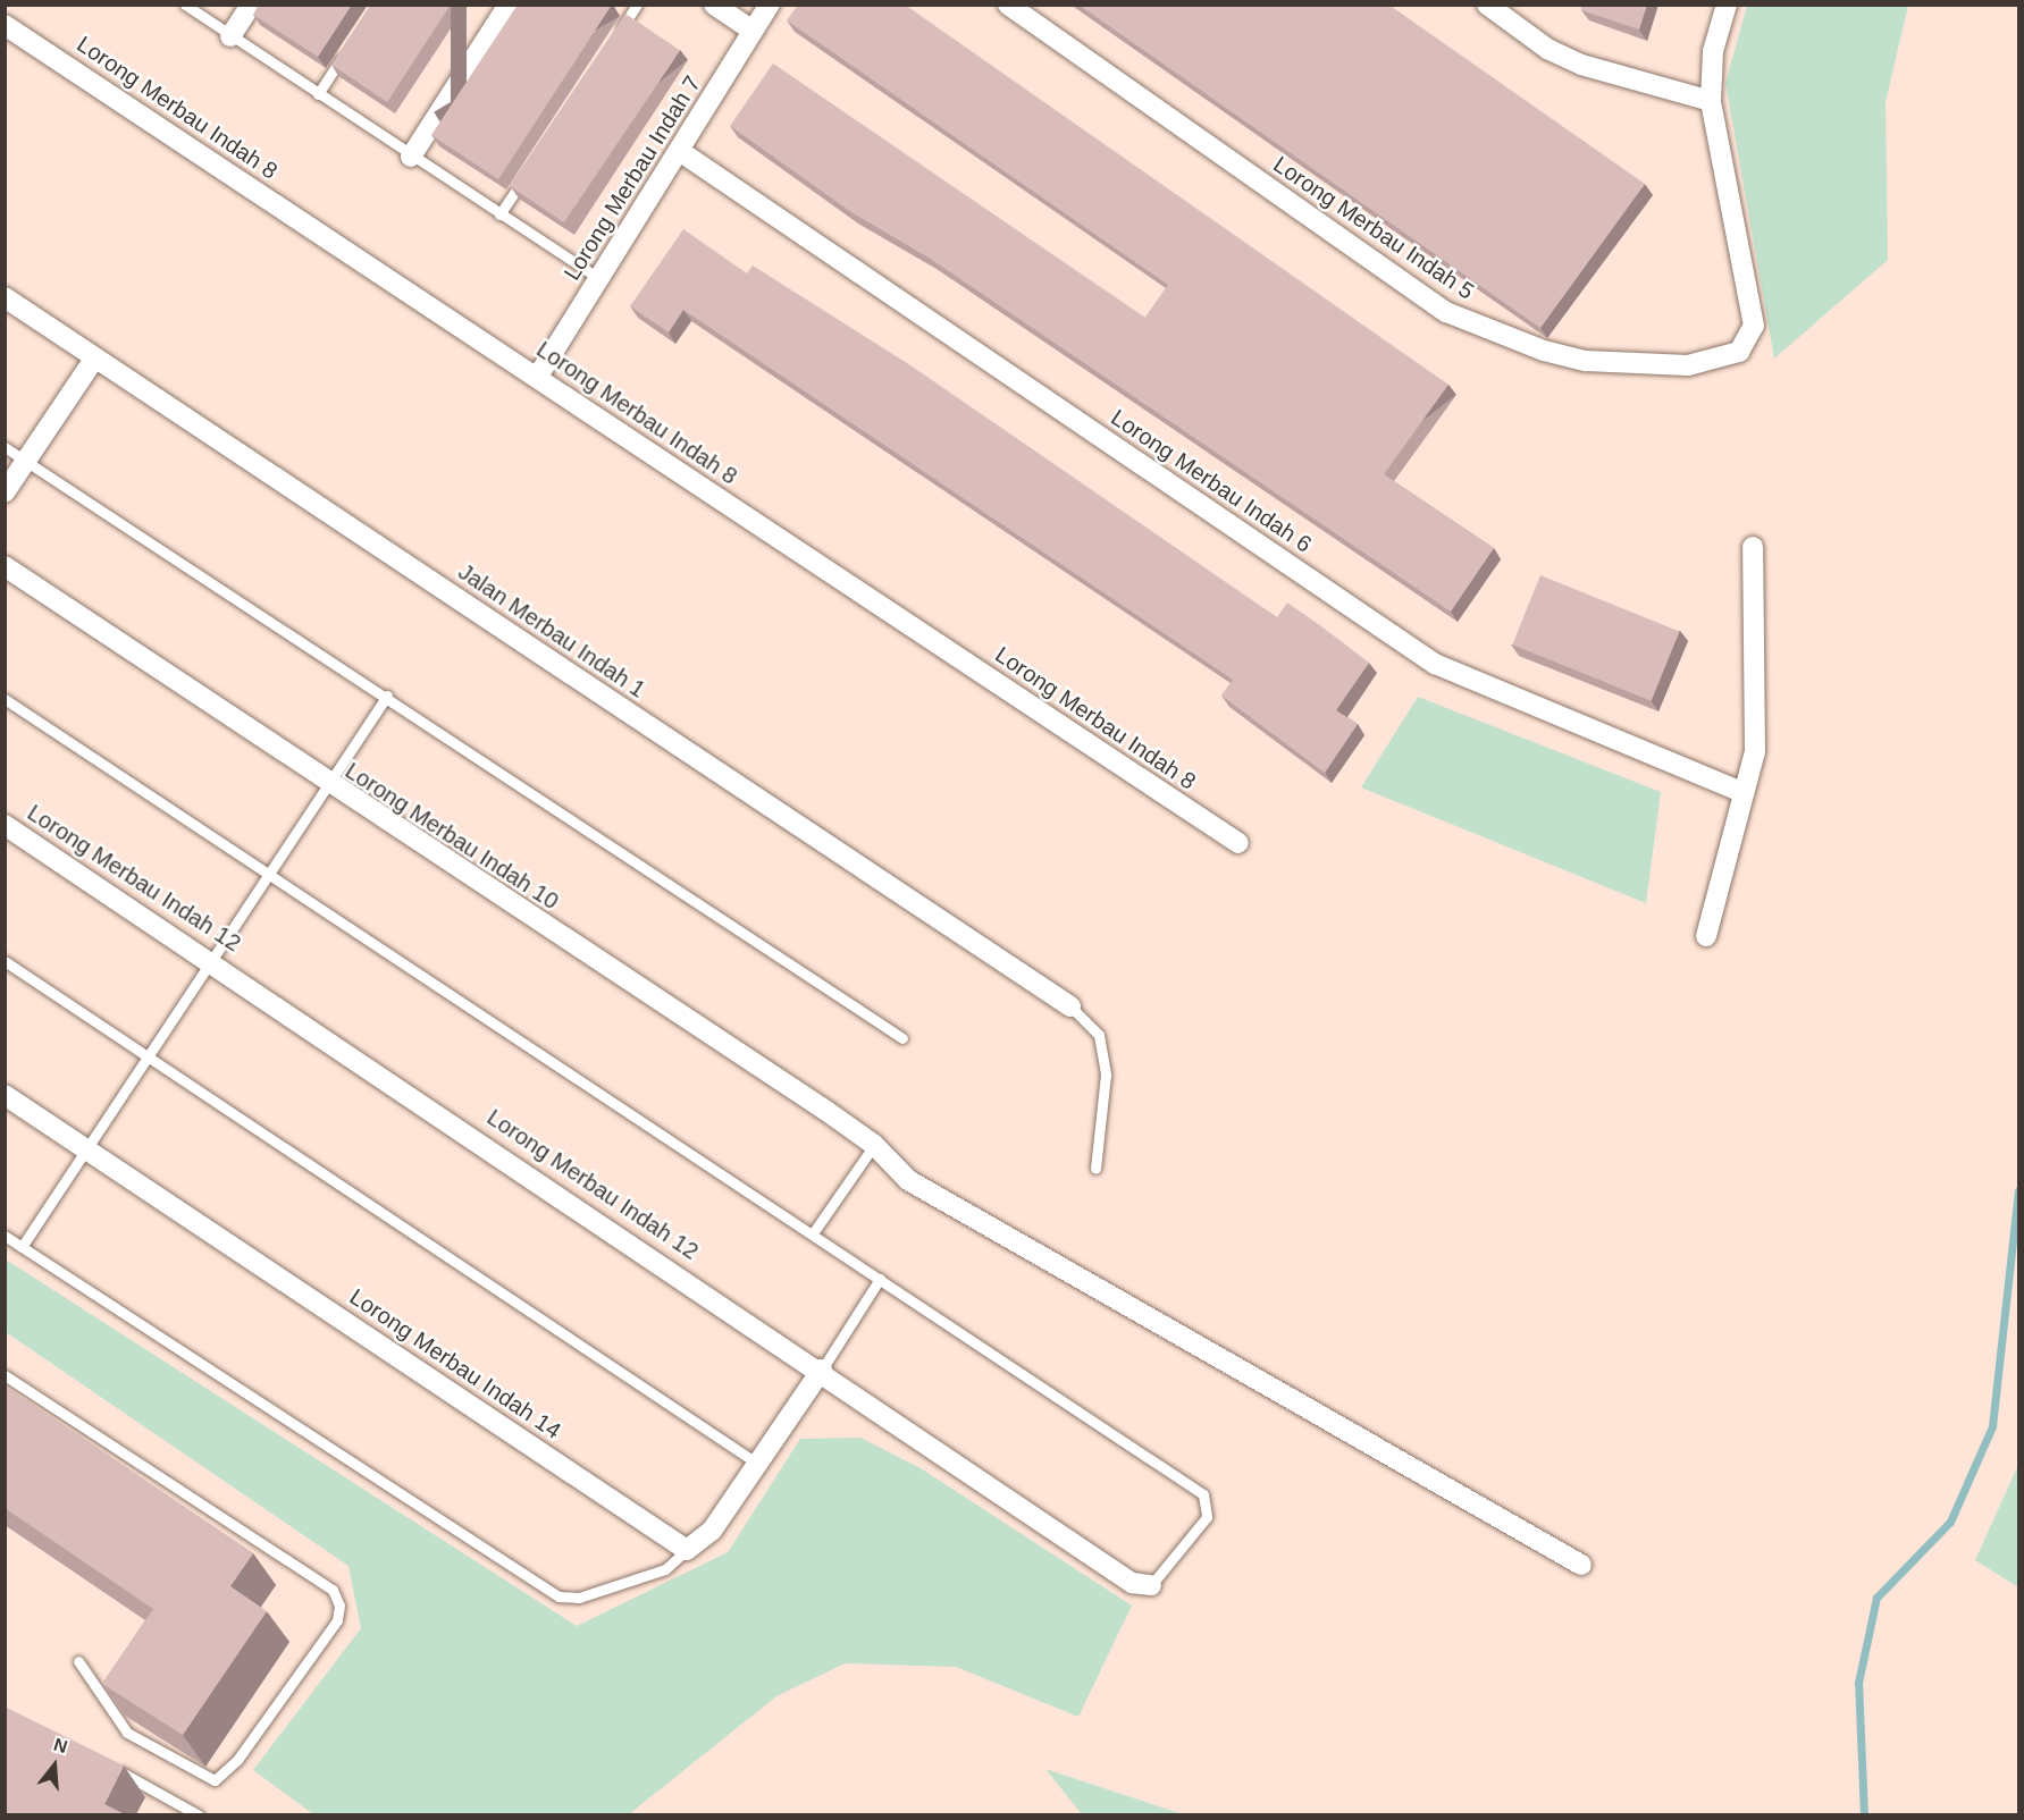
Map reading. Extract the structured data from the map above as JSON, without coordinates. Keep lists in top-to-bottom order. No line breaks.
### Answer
{"streets":{"street":["Lorong Merbau Indah 8","Lorong Merbau Indah 7","Lorong Merbau Indah 5","Lorong Merbau Indah 6","Jalan Merbau Indah 1","Lorong Merbau Indah 10","Lorong Merbau Indah 12","Lorong Merbau Indah 14"]},"crossings":[["Lorong Merbau Indah 8","Lorong Merbau Indah 7"],["Lorong Merbau Indah 7","Lorong Merbau Indah 6"]],"north":"top"}
